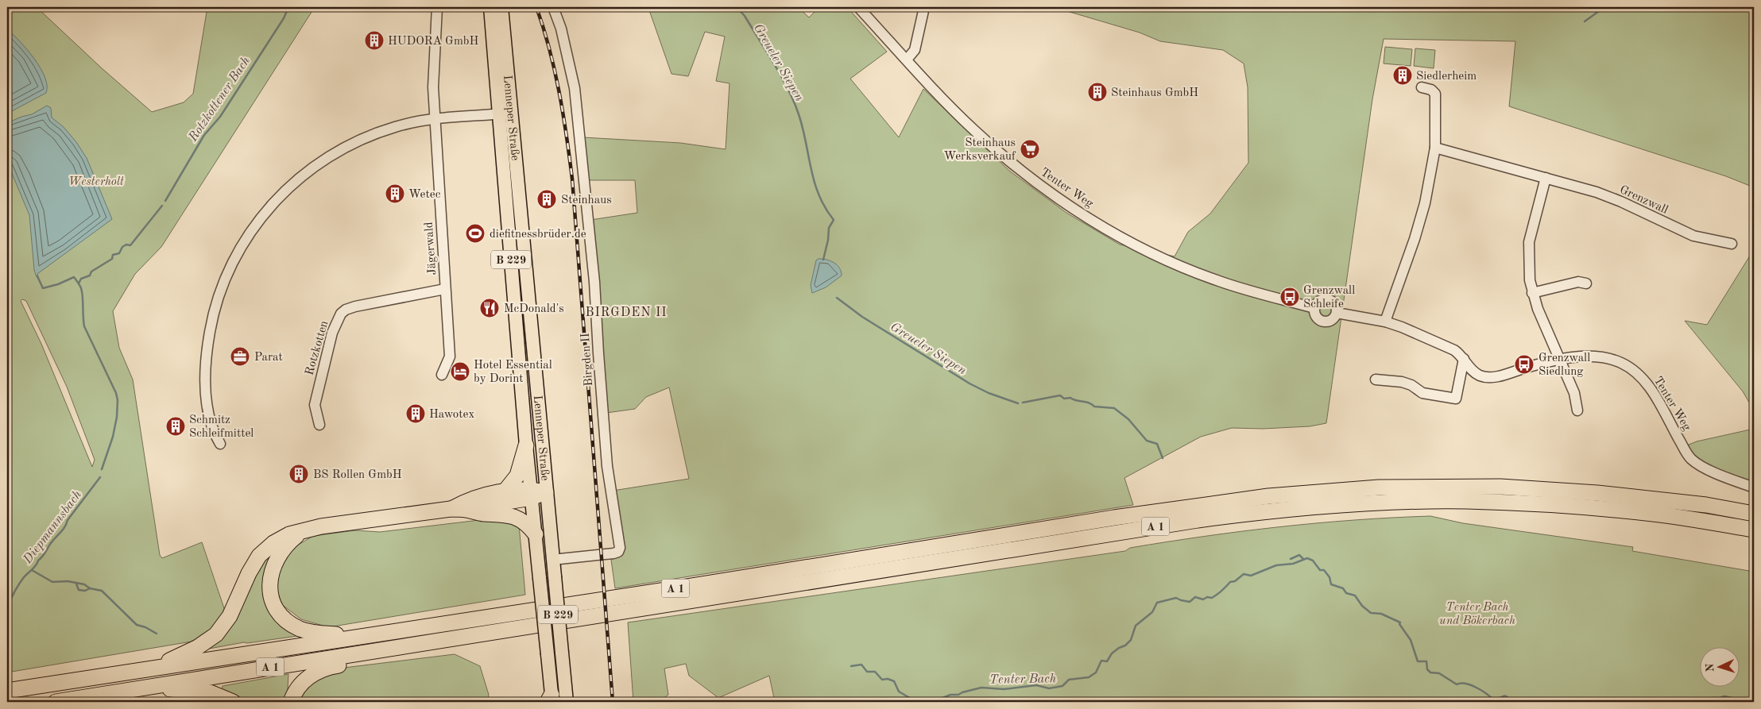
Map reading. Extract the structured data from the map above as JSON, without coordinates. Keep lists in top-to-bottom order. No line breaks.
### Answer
{"streets":{"highway":["A 1"],"main road":["Lenneper Straße","B 229"],"street":["Tenter Weg","Grenzwall","Jägerwald","Rotzkotten","Birgden II"]},"crossings":[["Lenneper Straße","Birgden II"],["Jägerwald","Rotzkotten"]],"districts":["BIRGDEN II"],"water":["Greueler Siepen","Rotzkottener Bach","Diepmannsbach","Tenter Bach"],"parks":["Westerholt","Tenter Bach und Bökerbach"],"places":{"building":["HUDORA GmbH","Siedlerheim","Steinhaus GmbH","Wetec","Steinhaus","Hawotex","Schmitz Schleifmittel","BS Rollen GmbH"],"supermarket":["Steinhaus Werksverkauf"],"sports":["diefitnessbrüder.de"],"bus stop":["Grenzwall Schleife","Grenzwall Siedlung"],"restaurant":["McDonald's"],"office":["Parat"],"hotel":["Hotel Essential by Dorint"]},"north":"left"}
